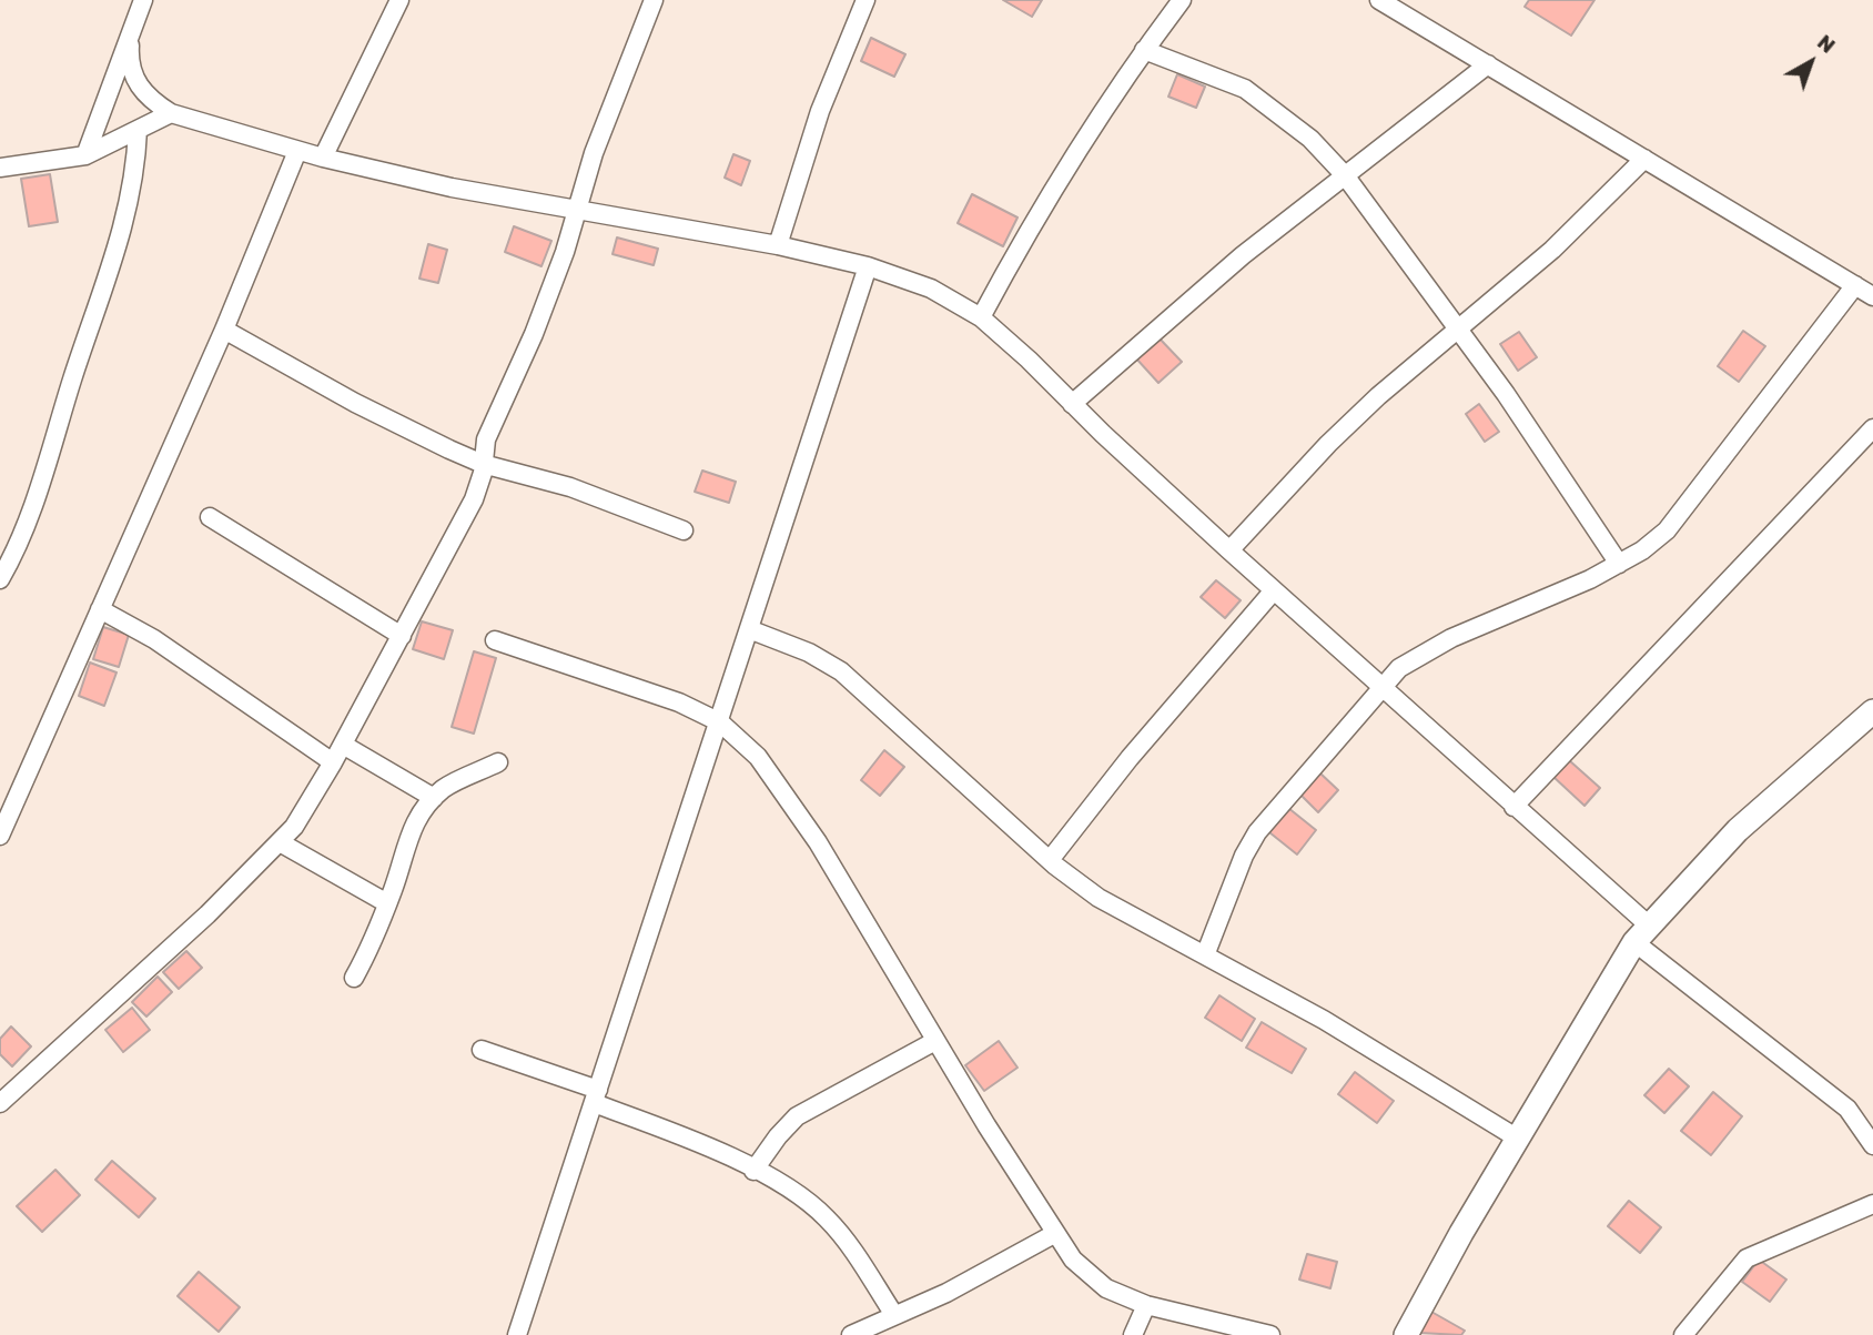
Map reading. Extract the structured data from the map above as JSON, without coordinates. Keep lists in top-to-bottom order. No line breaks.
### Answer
{"north":"top right"}
